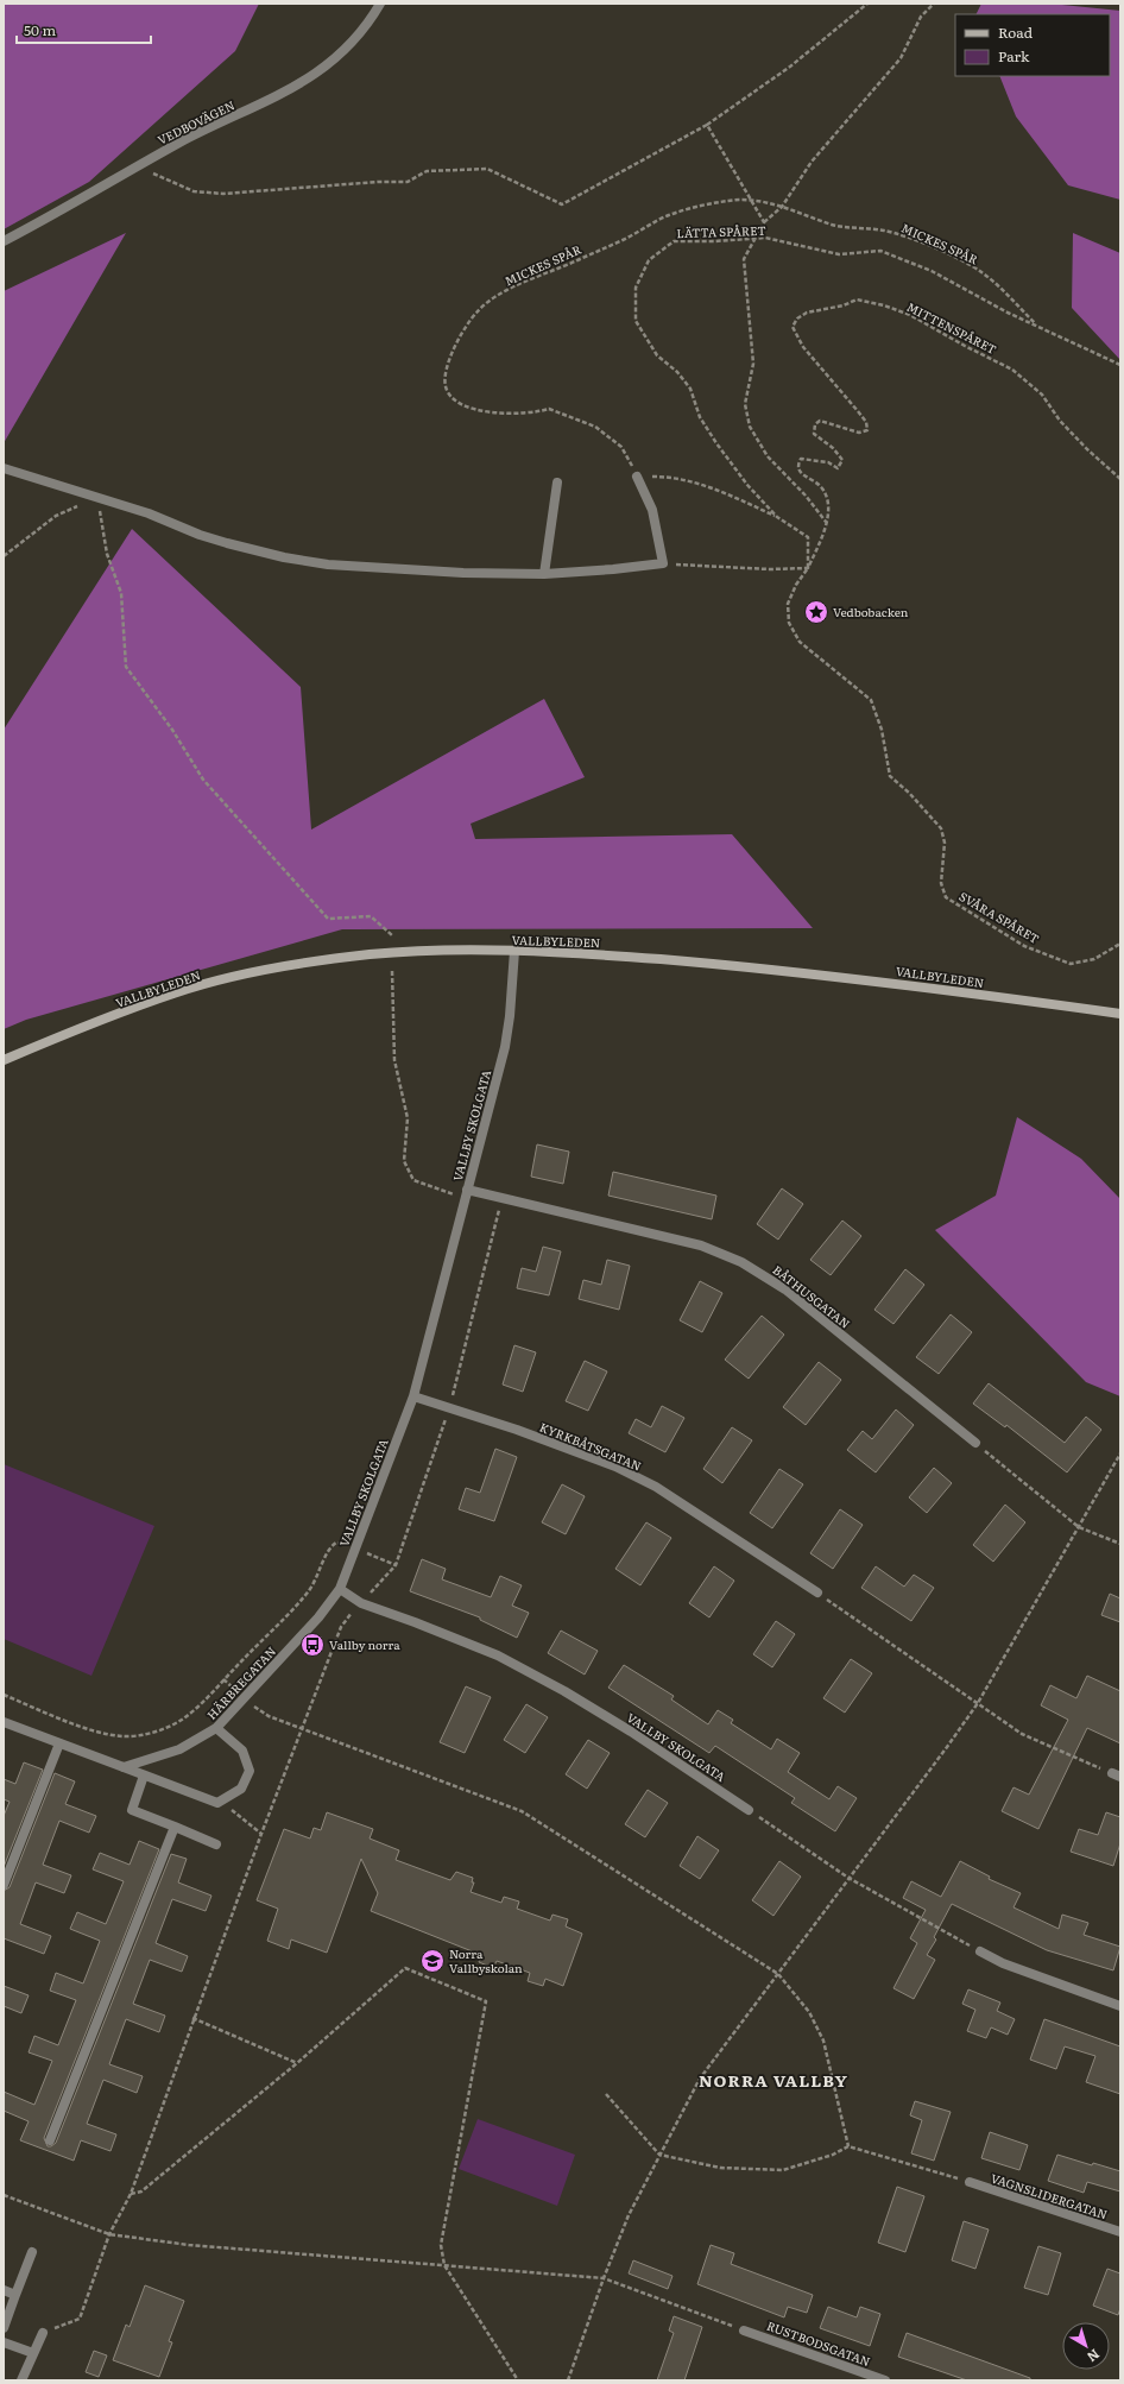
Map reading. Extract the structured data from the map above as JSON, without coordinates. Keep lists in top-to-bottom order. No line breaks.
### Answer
{"streets":{"main road":["VALLBYLEDEN"],"street":["VEDBOVÄGEN","VALLBY SKOLGATA","BÅTHUSGATAN","KYRKBÅTSGATAN","HÄRBREGATAN","VAGNSLIDERGATAN","RUSTBODSGATAN"],"path":["LÄTTA SPÅRET","MICKES SPÅR","MITTENSPÅRET","SVÅRA SPÅRET"]},"crossings":[["LÄTTA SPÅRET","MICKES SPÅR"],["LÄTTA SPÅRET","SVÅRA SPÅRET"],["MITTENSPÅRET","SVÅRA SPÅRET"],["VALLBYLEDEN","VALLBY SKOLGATA"],["VALLBY SKOLGATA","BÅTHUSGATAN"],["VALLBY SKOLGATA","KYRKBÅTSGATAN"],["VALLBY SKOLGATA","HÄRBREGATAN"]],"districts":["NORRA VALLBY"],"places":{"place":["Vedbobacken"],"bus stop":["Vallby norra"],"school or university":["Norra Vallbyskolan"]},"legend":["Road","Park"],"scale_bar":"50 m","north":"bottom right"}
